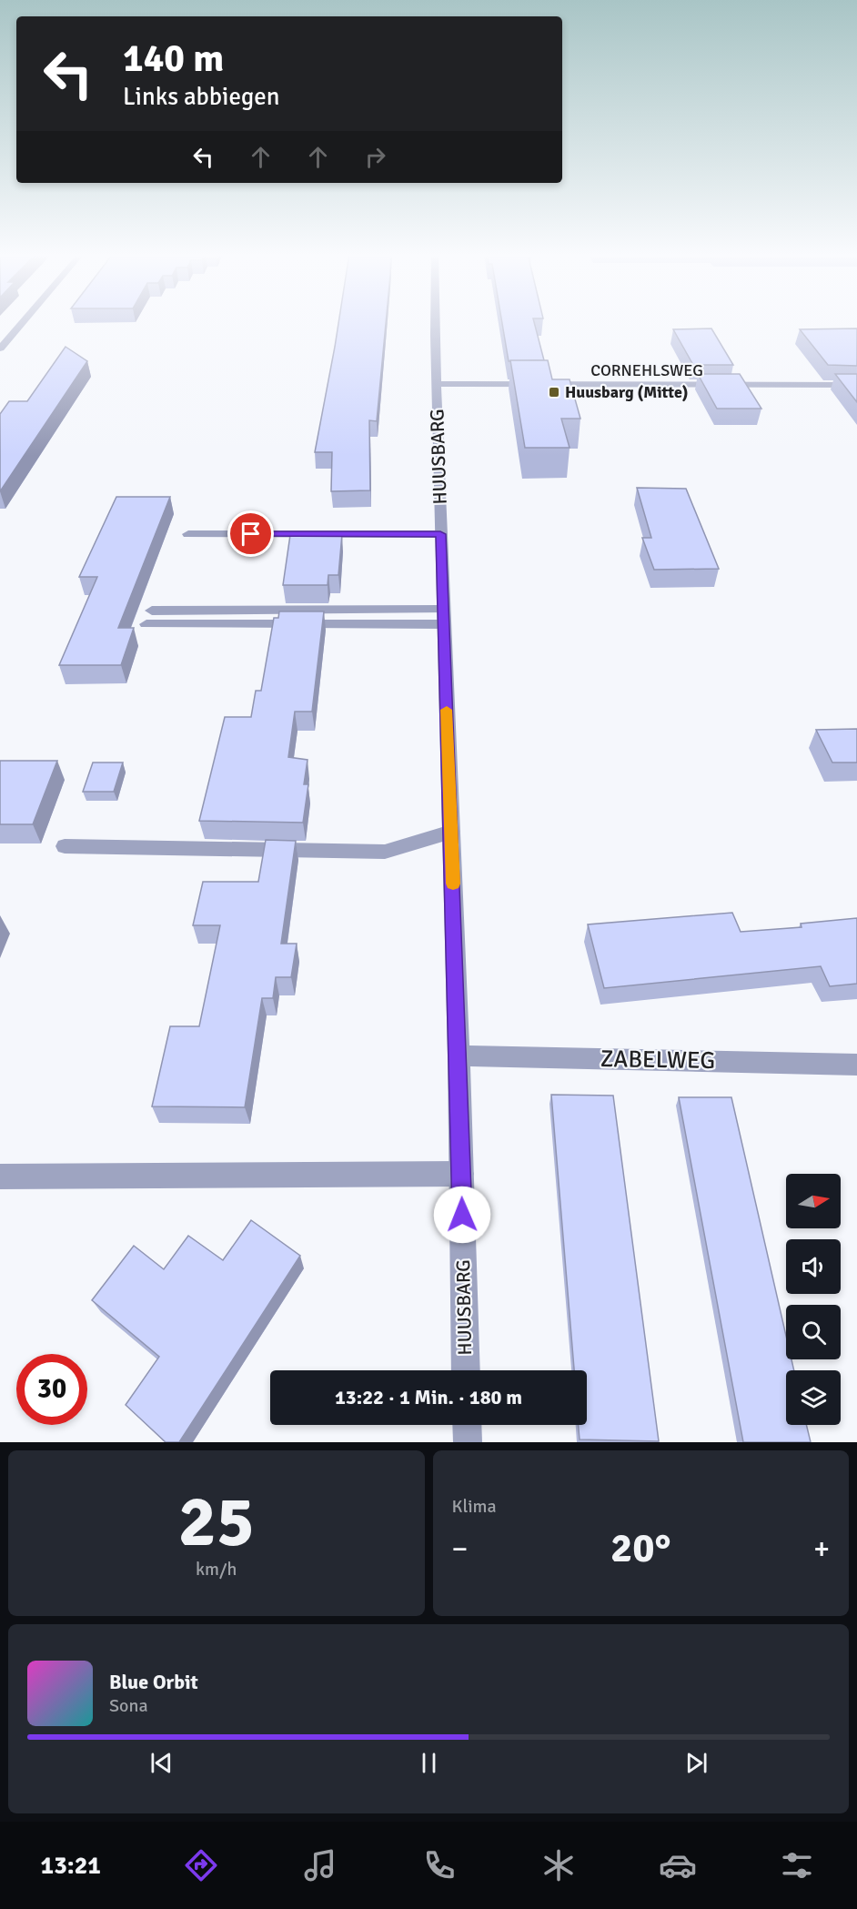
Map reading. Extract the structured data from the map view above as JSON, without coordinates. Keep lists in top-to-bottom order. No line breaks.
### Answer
{"streets":{"street":["CORNEHLSWEG","HUUSBARG","ZABELWEG"]},"crossings":[["CORNEHLSWEG","HUUSBARG"],["HUUSBARG","ZABELWEG"]],"places":{"transit":["Huusbarg (Mitte)"]},"north":"right","page":{"turn":["140 m","Links abbiegen"],"limit":"30","trip":"13:22 · 1 Min. · 180 m","tile":[["25","km/h"],"Klima"],"heat":["−","20°","+"],"song":["Blue Orbit","Sona"],"tabs":"13:21"}}
